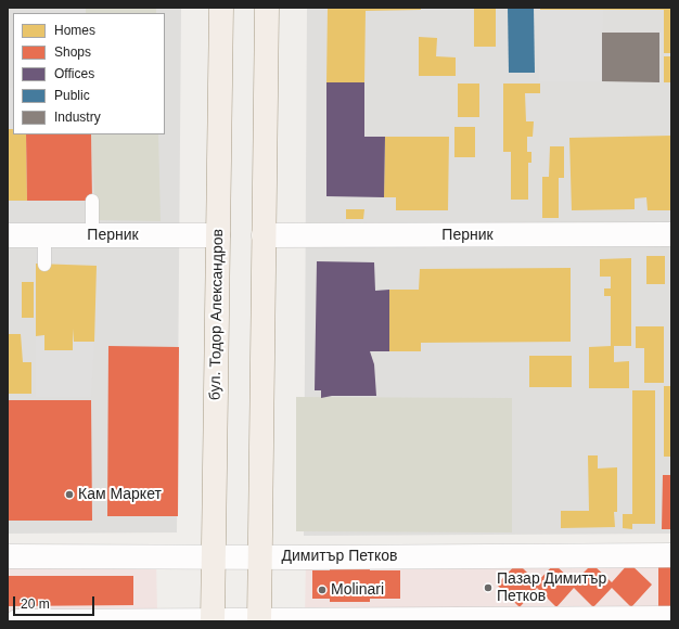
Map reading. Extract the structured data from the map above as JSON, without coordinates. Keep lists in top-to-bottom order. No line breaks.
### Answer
{"streets":{"main road":["бул. Тодор Александров"],"street":["Перник","Димитър Петков"]},"crossings":[["Перник","бул. Тодор Александров"],["бул. Тодор Александров","Димитър Петков"]],"places":["Кам Маркет","Пазар Димитър Петков","Molinari"],"legend":["Homes","Shops","Offices","Public","Industry"],"scale_bar":"20 m"}
